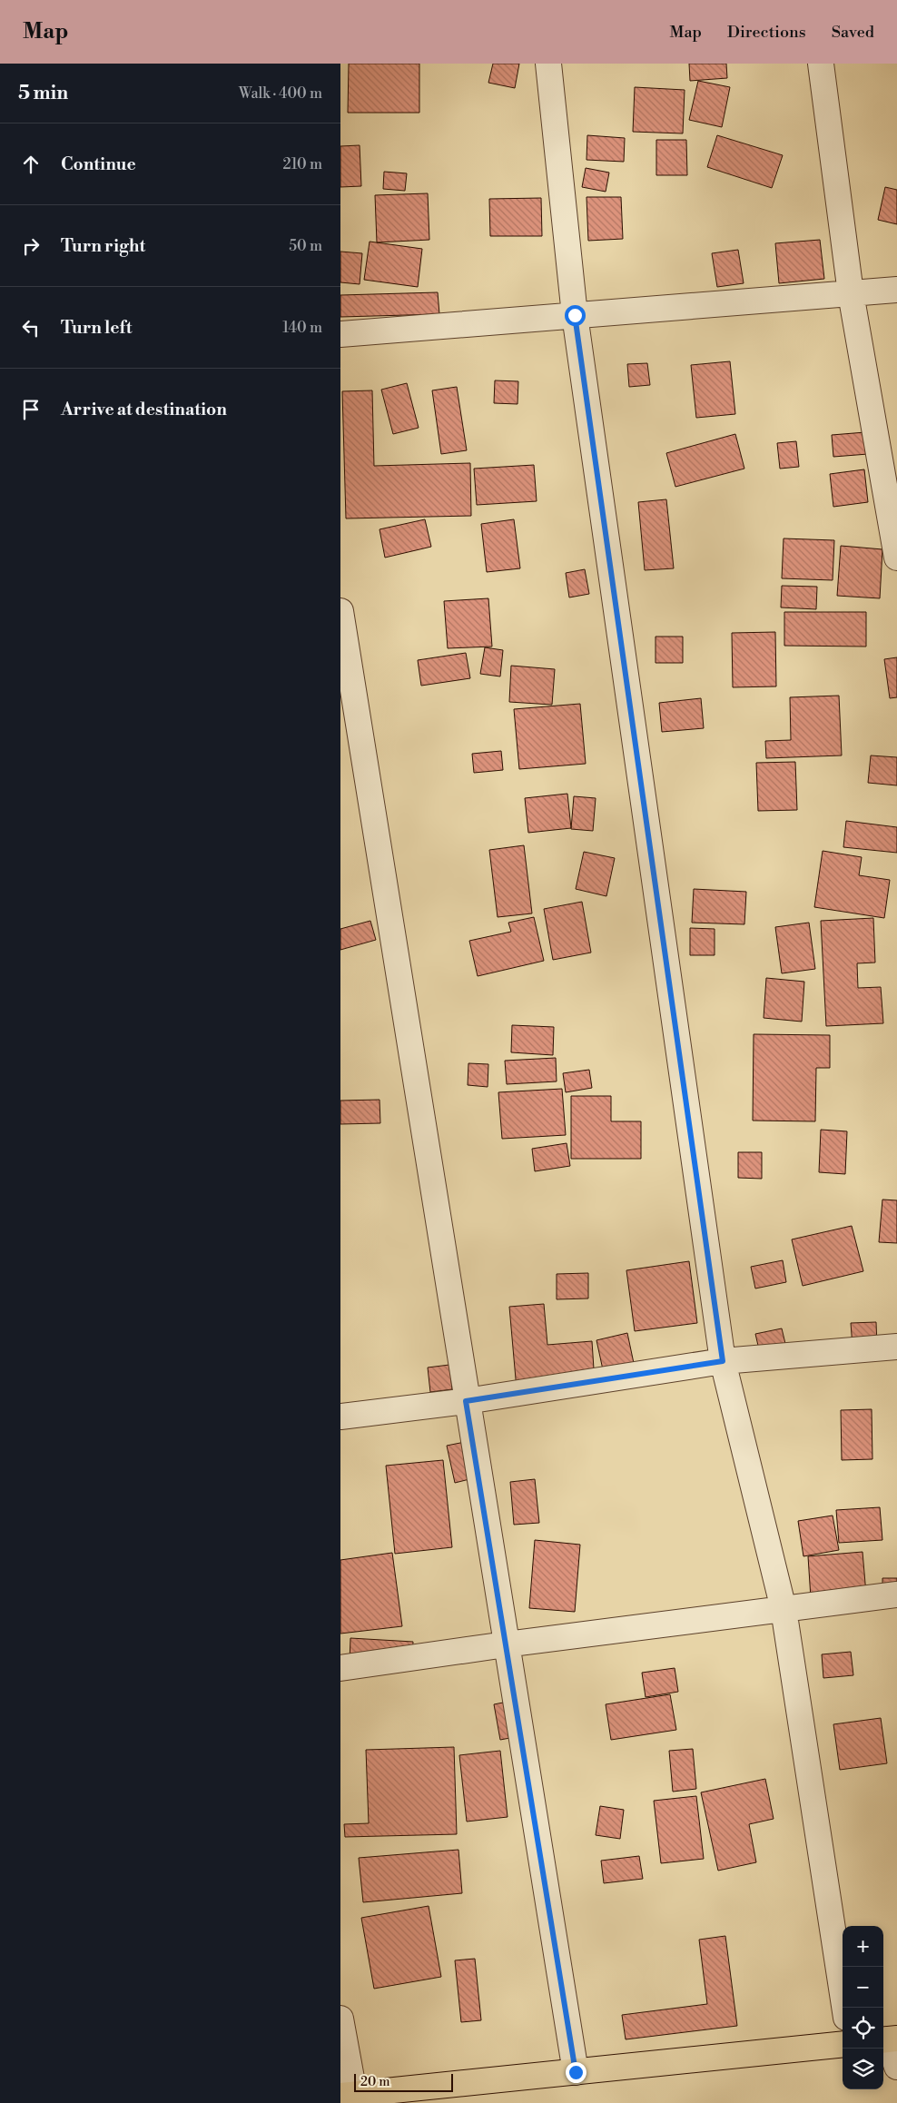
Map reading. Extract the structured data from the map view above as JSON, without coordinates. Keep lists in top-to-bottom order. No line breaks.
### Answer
{"scale_bar":"20 m","page":{"header":"Map","nav":["Map","Directions","Saved"],"heading":["5 min","Walk · 400 m"],"list":[["Continue","210 m"],["Turn right","50 m"],["Turn left","140 m"],"Arrive at destination"],"map_buttons":["+","−"],"scale":"20 m"}}
